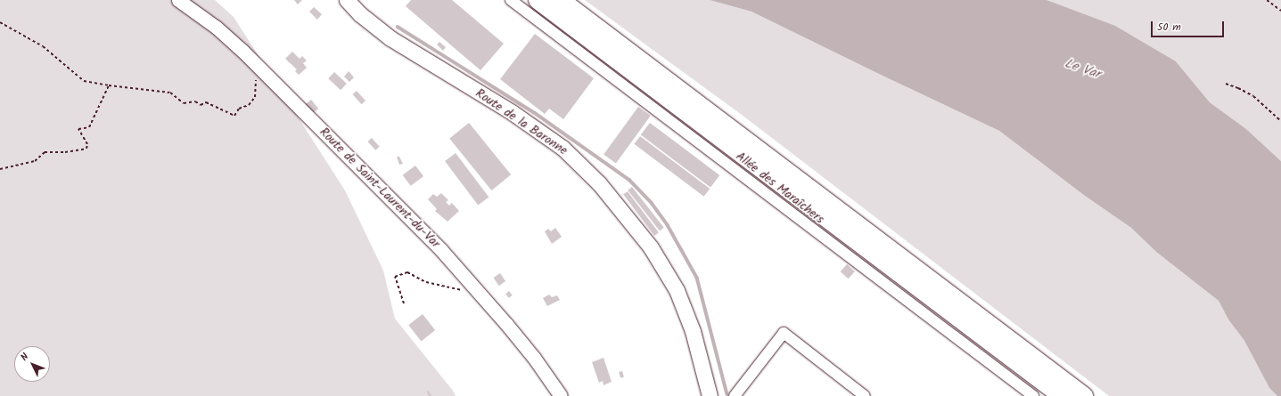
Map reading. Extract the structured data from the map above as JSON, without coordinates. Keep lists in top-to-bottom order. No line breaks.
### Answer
{"streets":{"main road":["Route de la Baronne"],"street":["Route de Saint-Laurent-du-Var","Allée des Maraîchers"]},"water":["Le Var"],"scale_bar":"50 m","north":"top left"}
